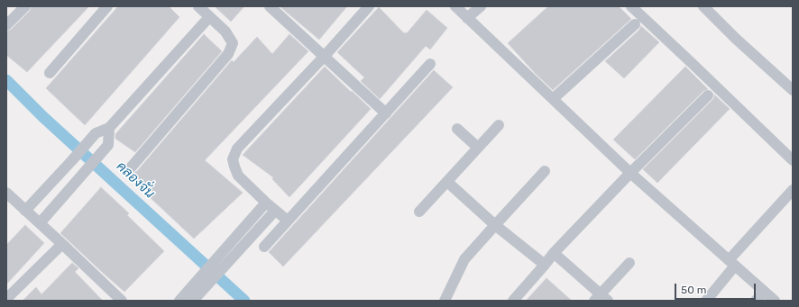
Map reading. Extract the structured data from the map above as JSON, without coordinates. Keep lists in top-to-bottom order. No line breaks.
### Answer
{"water":["คลองจั่น"],"scale_bar":"50 m"}
